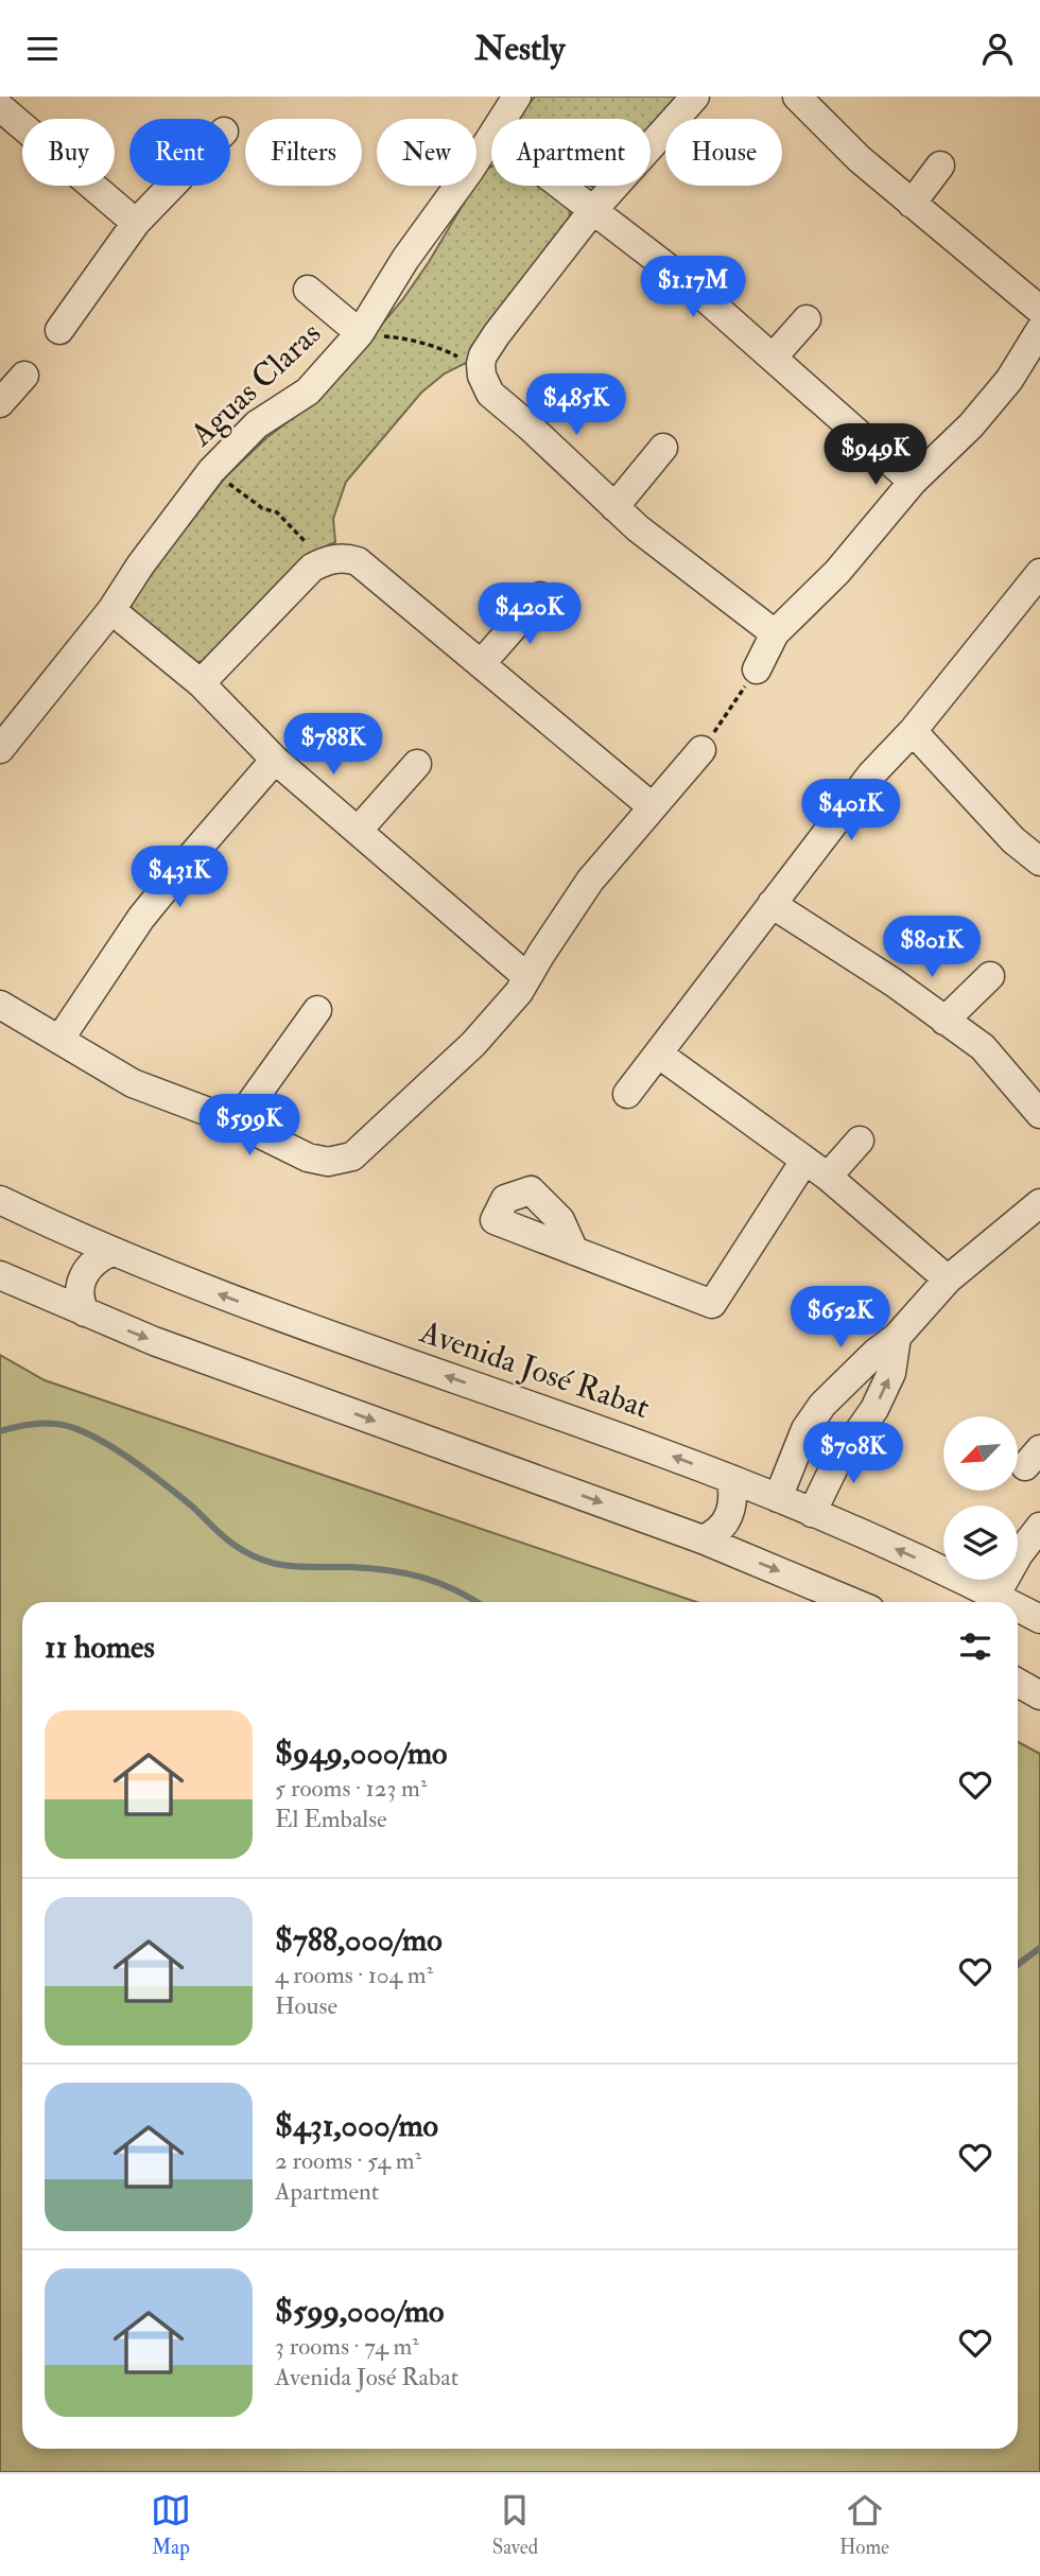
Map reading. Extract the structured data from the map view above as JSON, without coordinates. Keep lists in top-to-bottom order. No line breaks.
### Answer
{"streets":{"street":["Aguas Claras","Avenida José Rabat"]},"north":"bottom left","page":{"header":"Nestly","chip":["Buy","Rent","Filters","New","Apartment","House"],"price":["$1.17M","$485K","$949K","$420K","$788K","$401K","$431K","$801K","$599K","$652K","$708K"],"heading":"11 homes","list":[{"name":"$949,000/mo","note":"5 rooms · 123 m² · El Embalse"},{"name":"$788,000/mo","note":"4 rooms · 104 m² · House"},{"name":"$431,000/mo","note":"2 rooms · 54 m² · Apartment"},{"name":"$599,000/mo","note":"3 rooms · 74 m² · Avenida José Rabat"}],"tabs":["Map","Saved","Home"]}}
